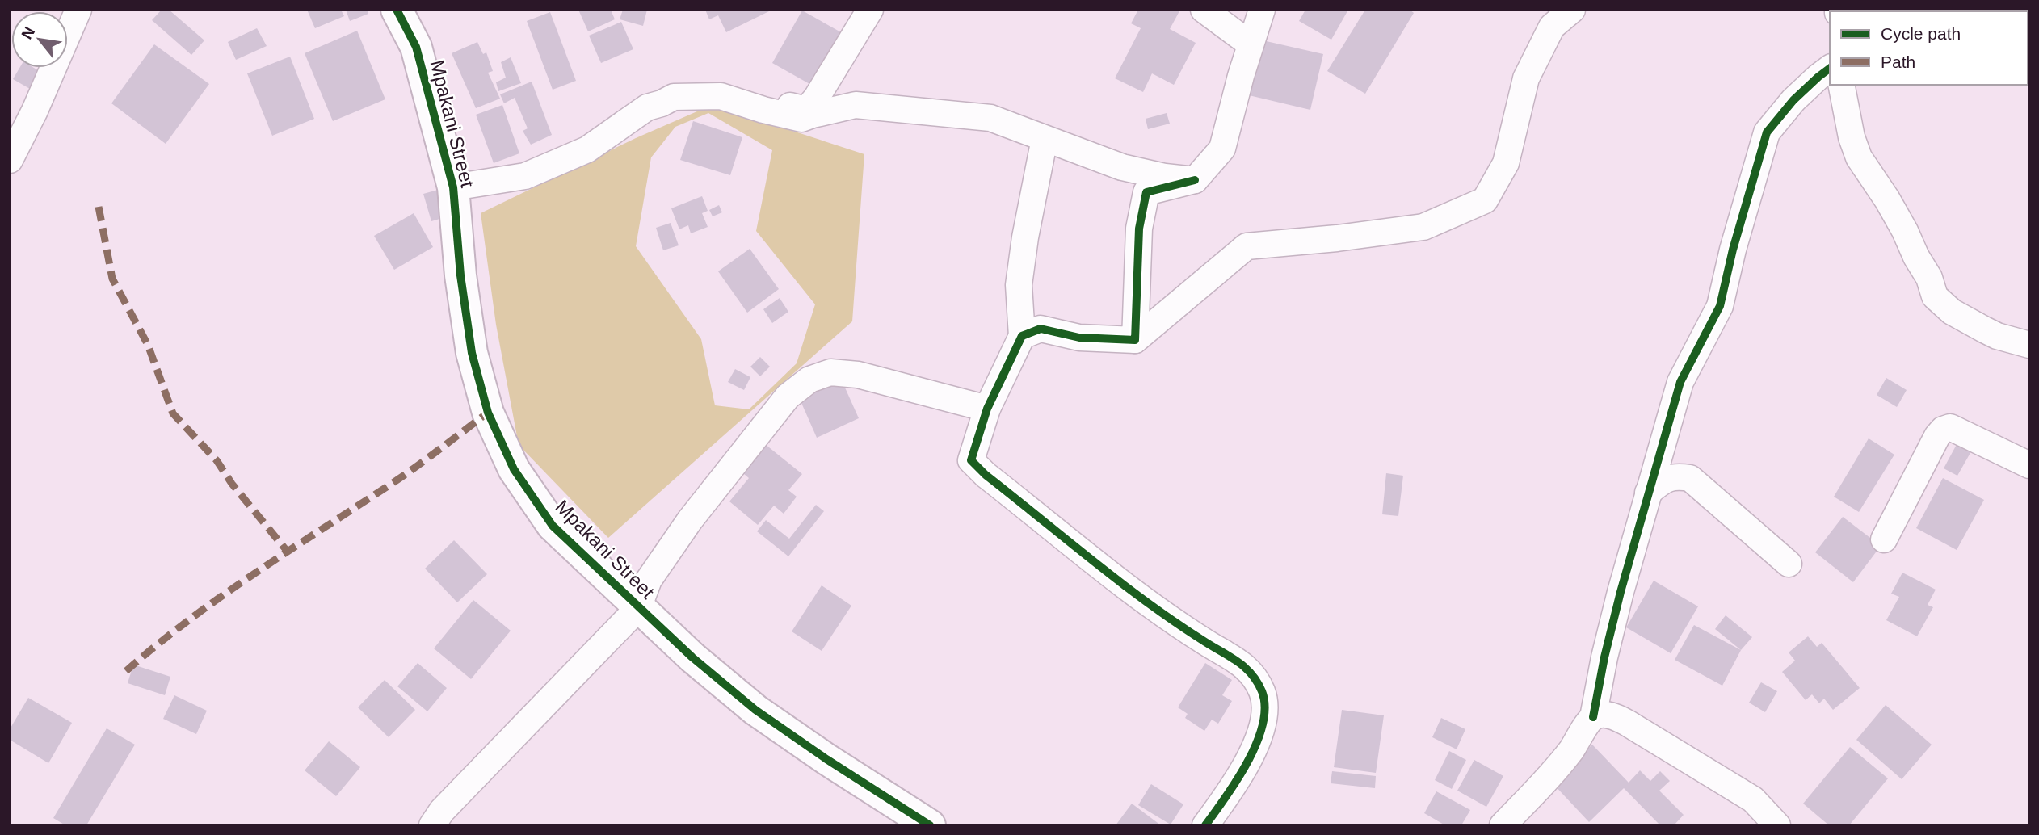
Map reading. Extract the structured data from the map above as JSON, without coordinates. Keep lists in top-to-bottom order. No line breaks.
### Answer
{"streets":{"street":["Mpakani Street"]},"legend":["Cycle path","Path"],"north":"top left"}
